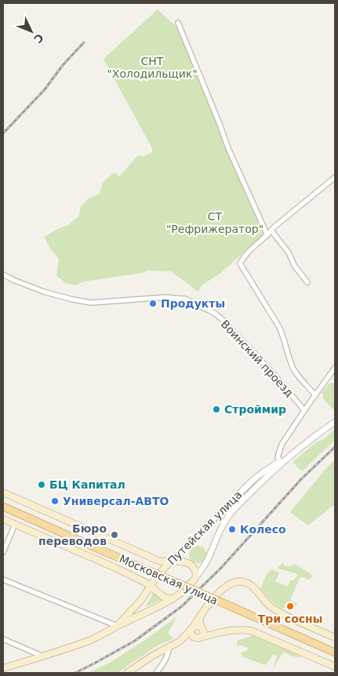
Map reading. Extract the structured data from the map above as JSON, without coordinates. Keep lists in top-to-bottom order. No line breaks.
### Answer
{"streets":{"main road":["Путейская улица","Московская улица"],"street":["Воинский проезд"]},"parks":["СНТ \"Холодильщик\"","СТ \"Рефрижератор\""],"places":["Продукты","Строймир","БЦ Капитал","Универсал-АВТО","Колесо","Бюро переводов","Три сосны"],"north":"bottom right"}
